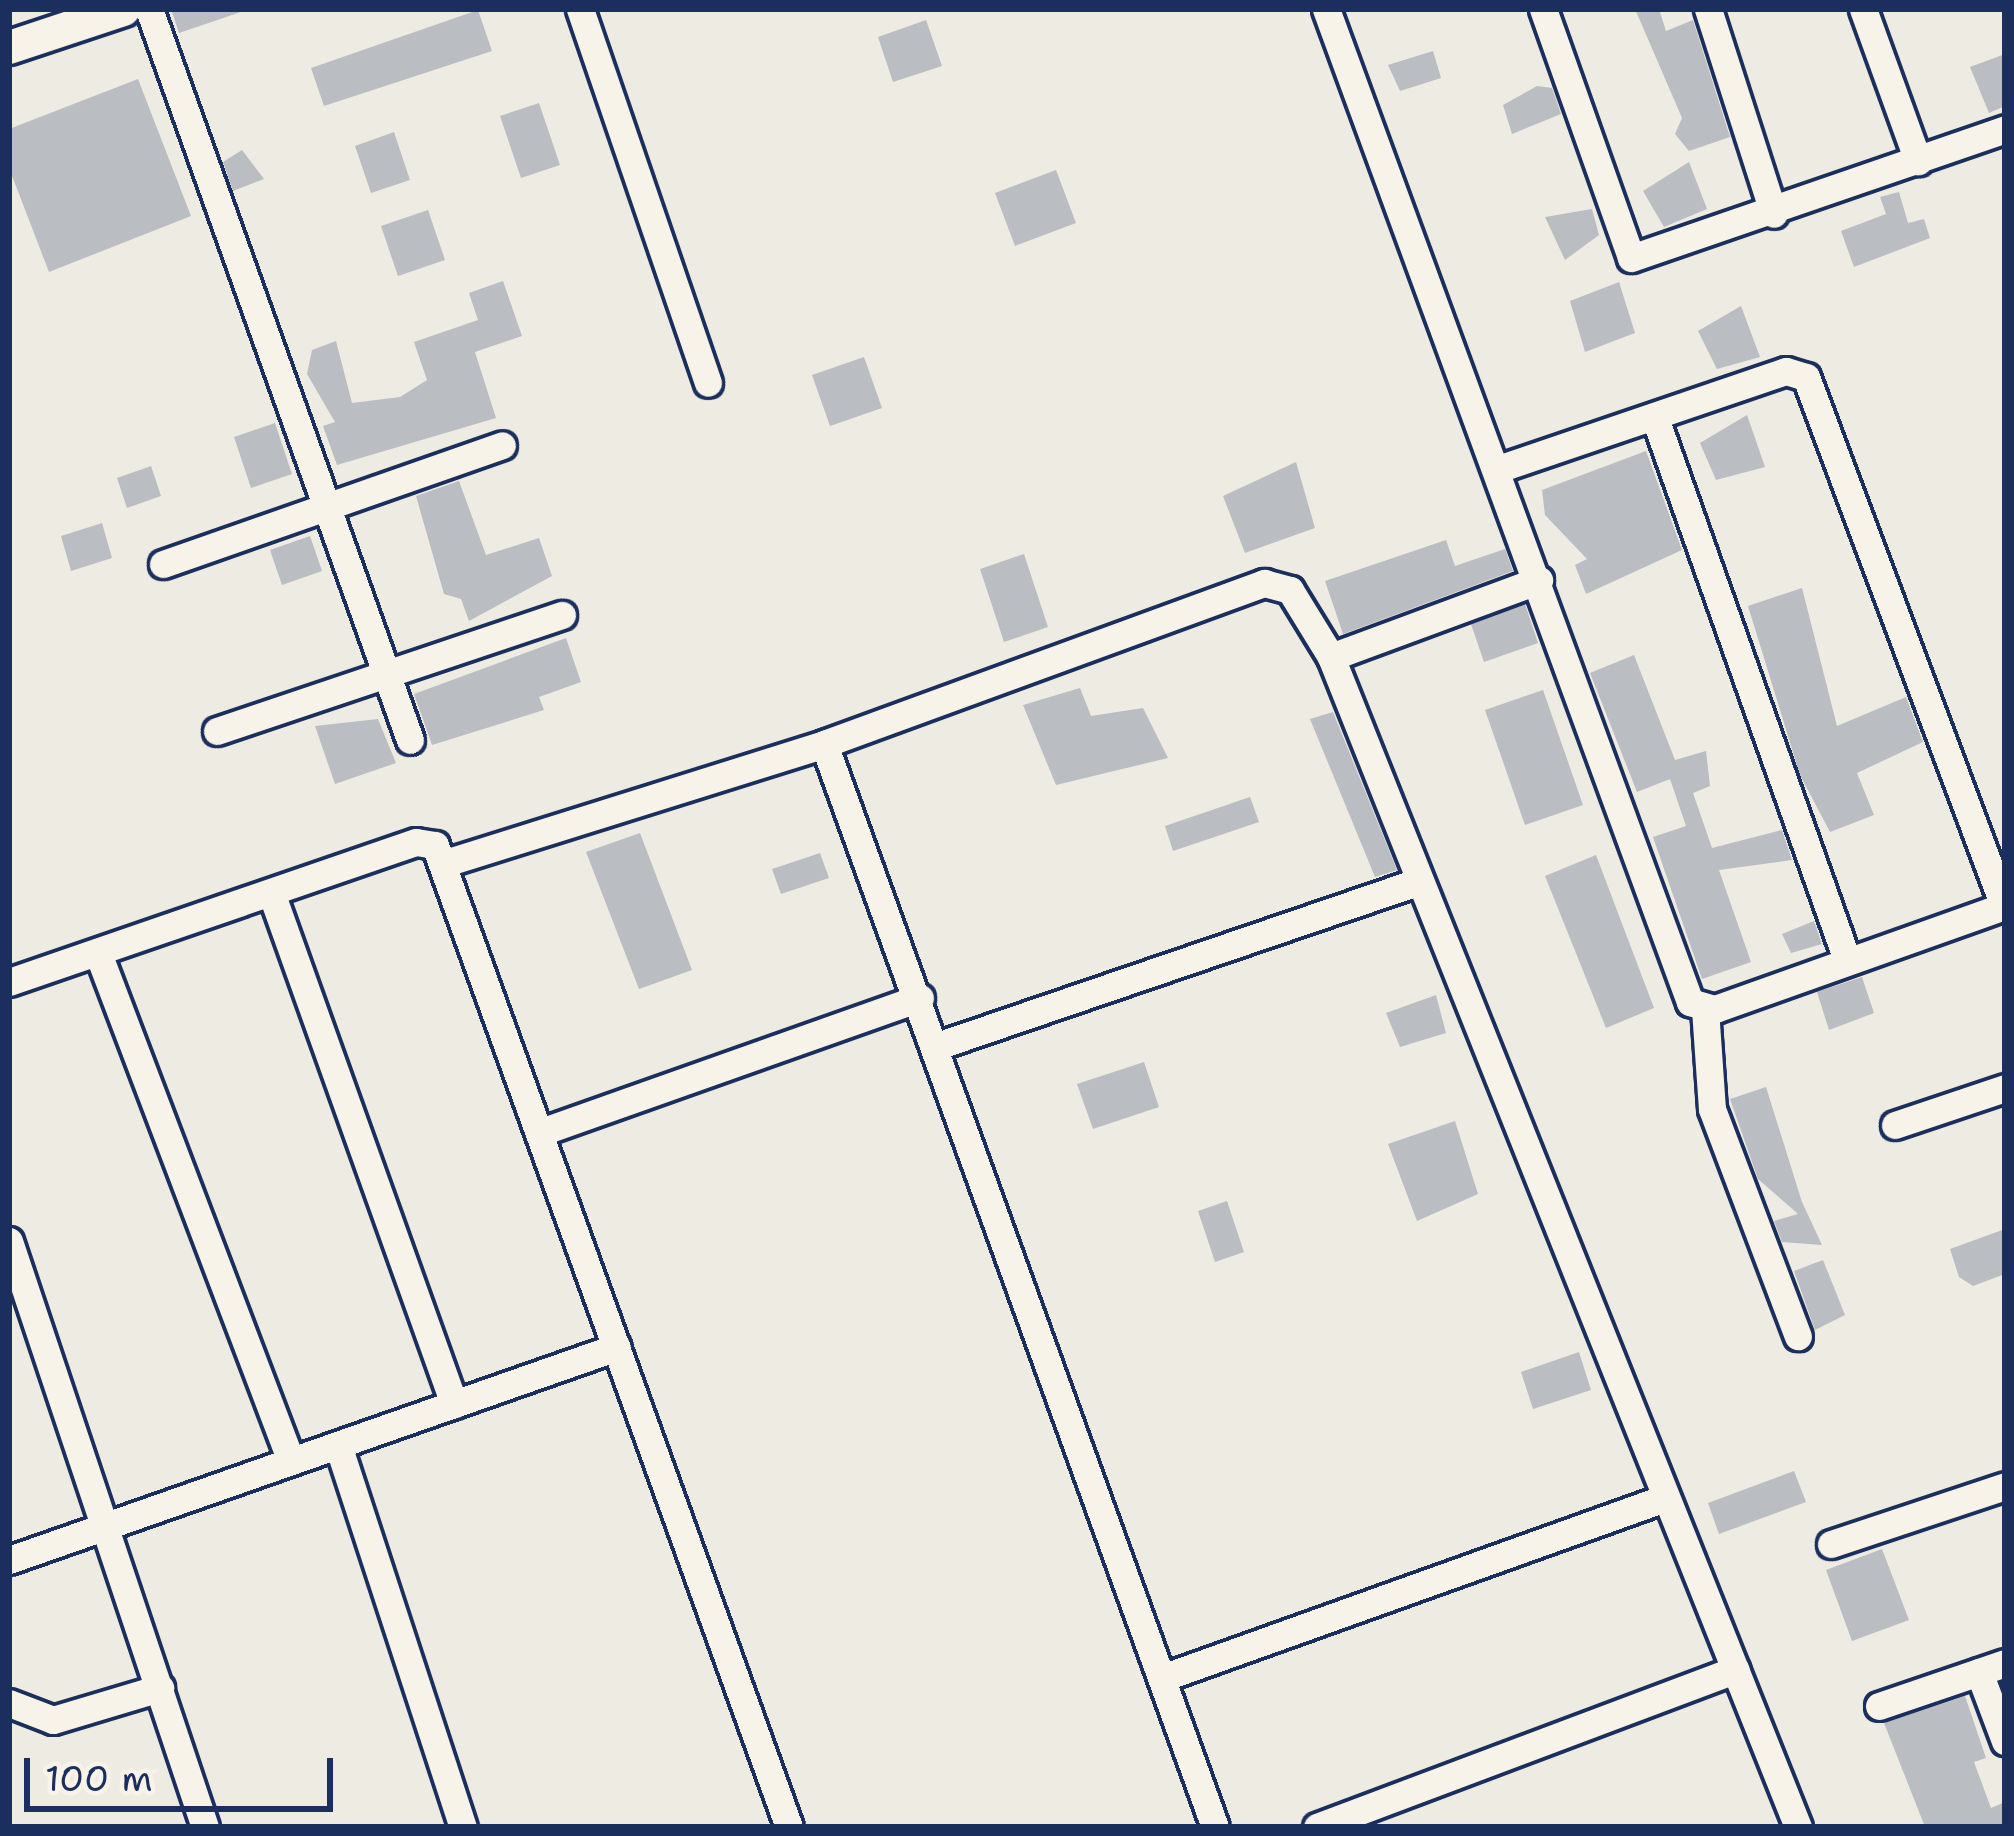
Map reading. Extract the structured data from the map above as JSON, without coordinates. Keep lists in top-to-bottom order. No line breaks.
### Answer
{"scale_bar":"100 m"}
